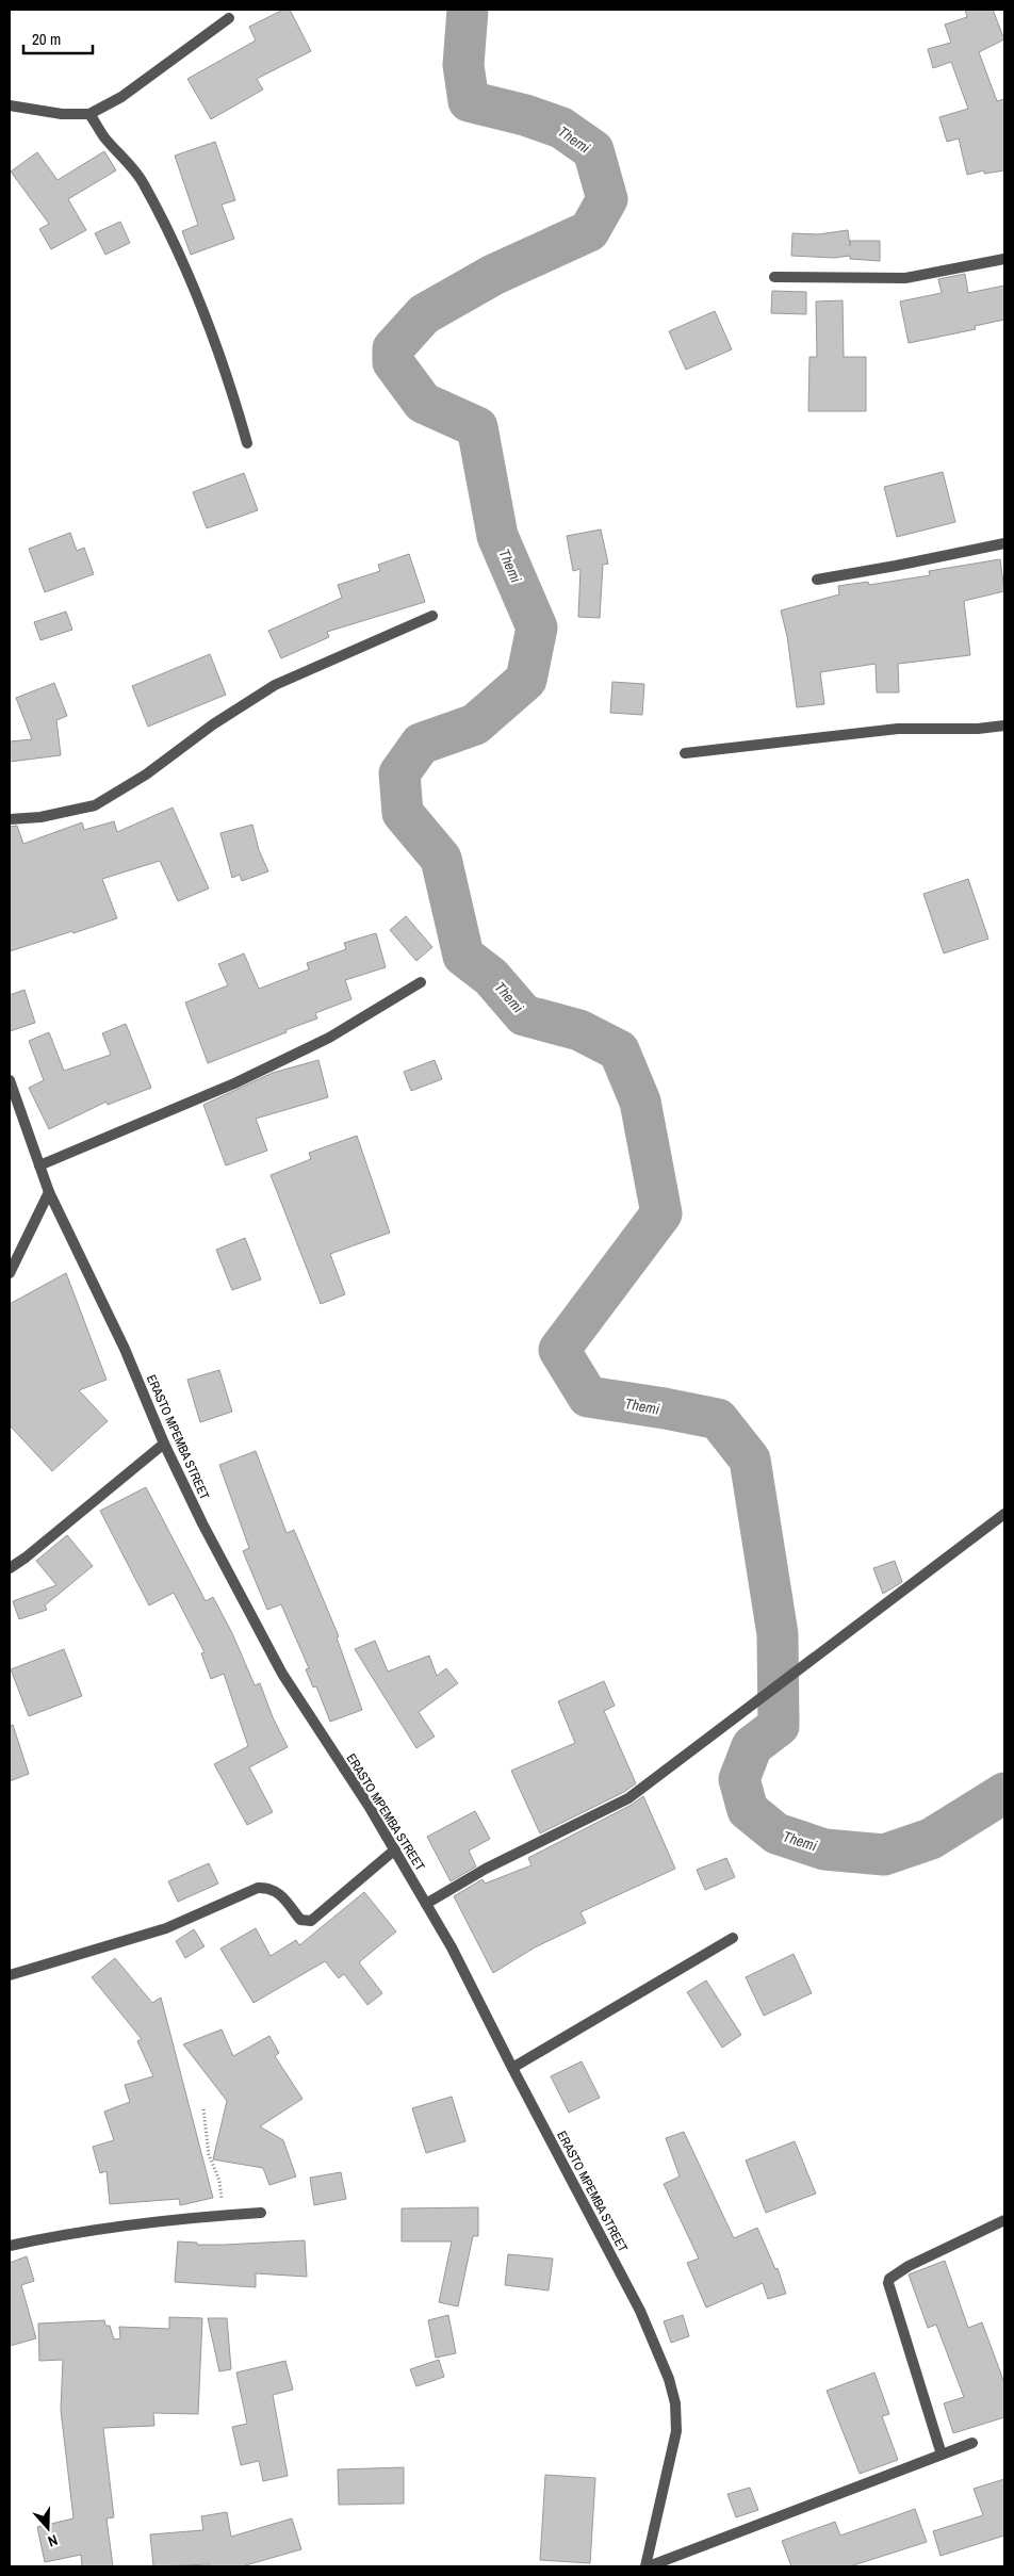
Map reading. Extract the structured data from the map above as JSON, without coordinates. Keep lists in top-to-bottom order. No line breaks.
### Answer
{"streets":{"street":["ERASTO MPEMBA STREET"]},"water":["Themi"],"scale_bar":"20 m","north":"bottom"}
